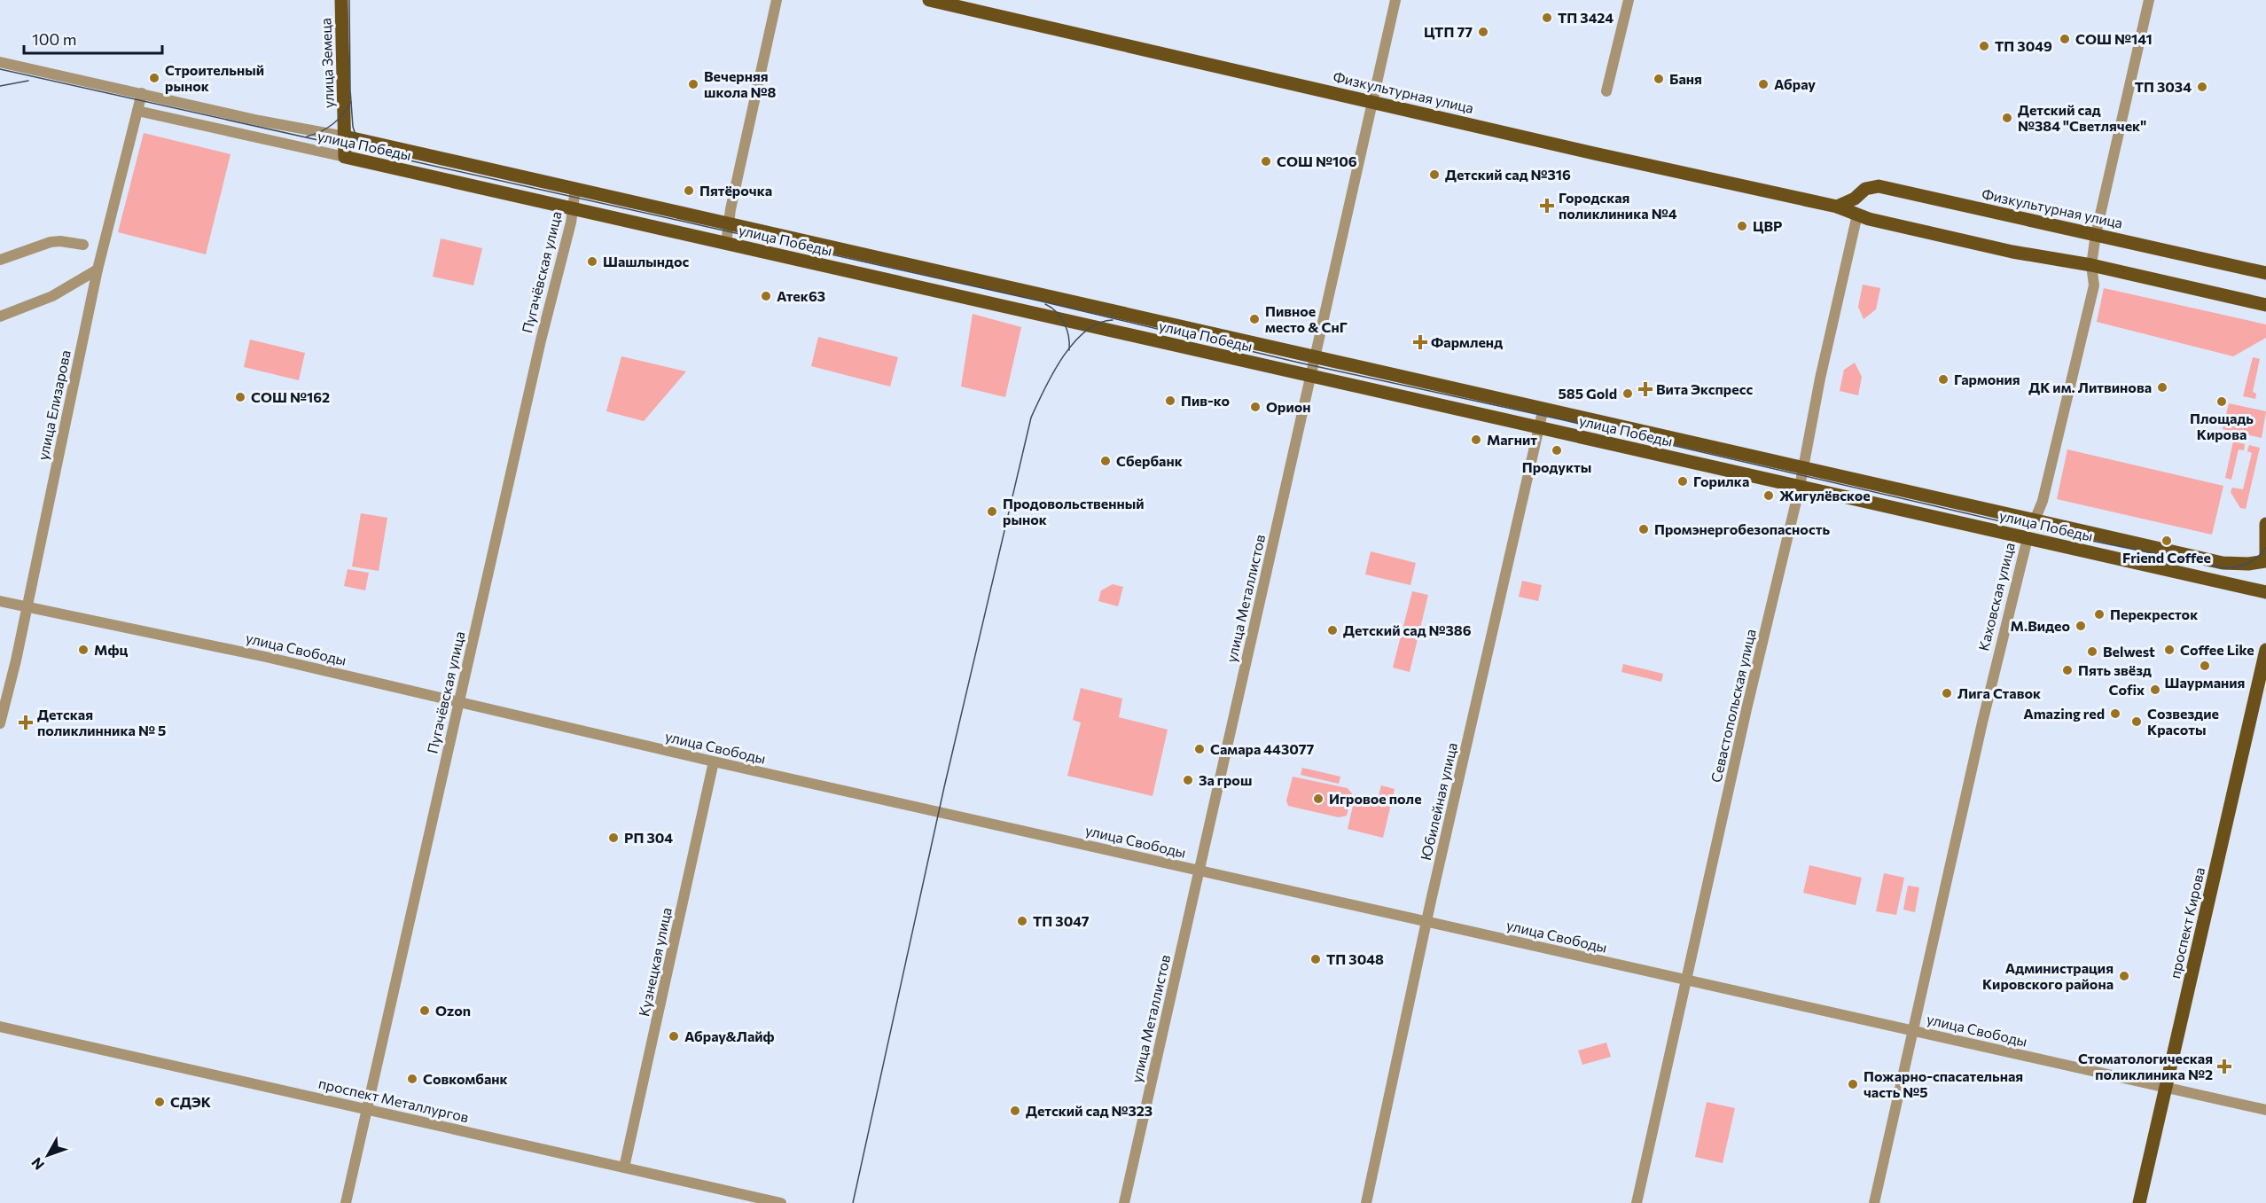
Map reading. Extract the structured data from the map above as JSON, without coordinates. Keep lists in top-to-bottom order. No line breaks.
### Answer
{"streets":{"main road":["улица Земеца","Физкультурная улица","улица Победы","Каховская улица","проспект Кирова"],"street":["Пугачёвская улица","улица Елизарова","улица Металлистов","улица Свободы","Севастопольская улица","Юбилейная улица","Кузнецкая улица","проспект Металлургов"]},"crossings":[["улица Земеца","улица Победы"],["Физкультурная улица","Каховская улица"],["Физкультурная улица","улица Металлистов"],["Физкультурная улица","Севастопольская улица"],["улица Победы","Пугачёвская улица"],["улица Победы","улица Елизарова"],["улица Победы","Каховская улица"],["улица Победы","улица Металлистов"],["улица Победы","Севастопольская улица"],["улица Победы","Юбилейная улица"],["Пугачёвская улица","улица Свободы"],["Пугачёвская улица","проспект Металлургов"],["улица Елизарова","улица Свободы"],["Каховская улица","улица Свободы"],["улица Металлистов","улица Свободы"],["улица Свободы","Севастопольская улица"],["улица Свободы","Юбилейная улица"],["улица Свободы","проспект Кирова"],["улица Свободы","Кузнецкая улица"],["Кузнецкая улица","проспект Металлургов"]],"places":{"other":["ТП 3424","ЦТП 77","СОШ №141","ТП 3049","Строительный рынок","Баня","Вечерняя школа №8","Абрау","ТП 3034","Детский сад №384 \"Светлячек\"","СОШ №106","Детский сад №316","Пятёрочка","ЦВР","Шашлындос","Атек63","Пивное место & СнГ","Гармония","ДК им. Литвинова","585 Gold","СОШ №162","Пив-ко","Площадь Кирова","Орион","Магнит","Продукты","Сбербанк","Горилка","Жигулёвское","Продовольственный рынок","Промэнергобезопасность","Friend Coffee","Перекресток","М.Видео","Детский сад №386","Мфц","Coffee Like","Belwest","Шаурмания","Пять звёзд","Cofix","Лига Ставок","Amazing red","Созвездие Красоты","Самара 443077","За грош","Игровое поле","РП 304","ТП 3047","ТП 3048","Администрация Кировского района","Ozon","Абрау&Лайф","Совкомбанк","Пожарно-спасательная часть №5","СДЭК","Детский сад №323"],"health":["Городская поликлиника №4","Фармленд","Вита Экспресс","Детская поликлинника № 5","Стоматологическая поликлиника №2"]},"scale_bar":"100 m","north":"bottom left"}
